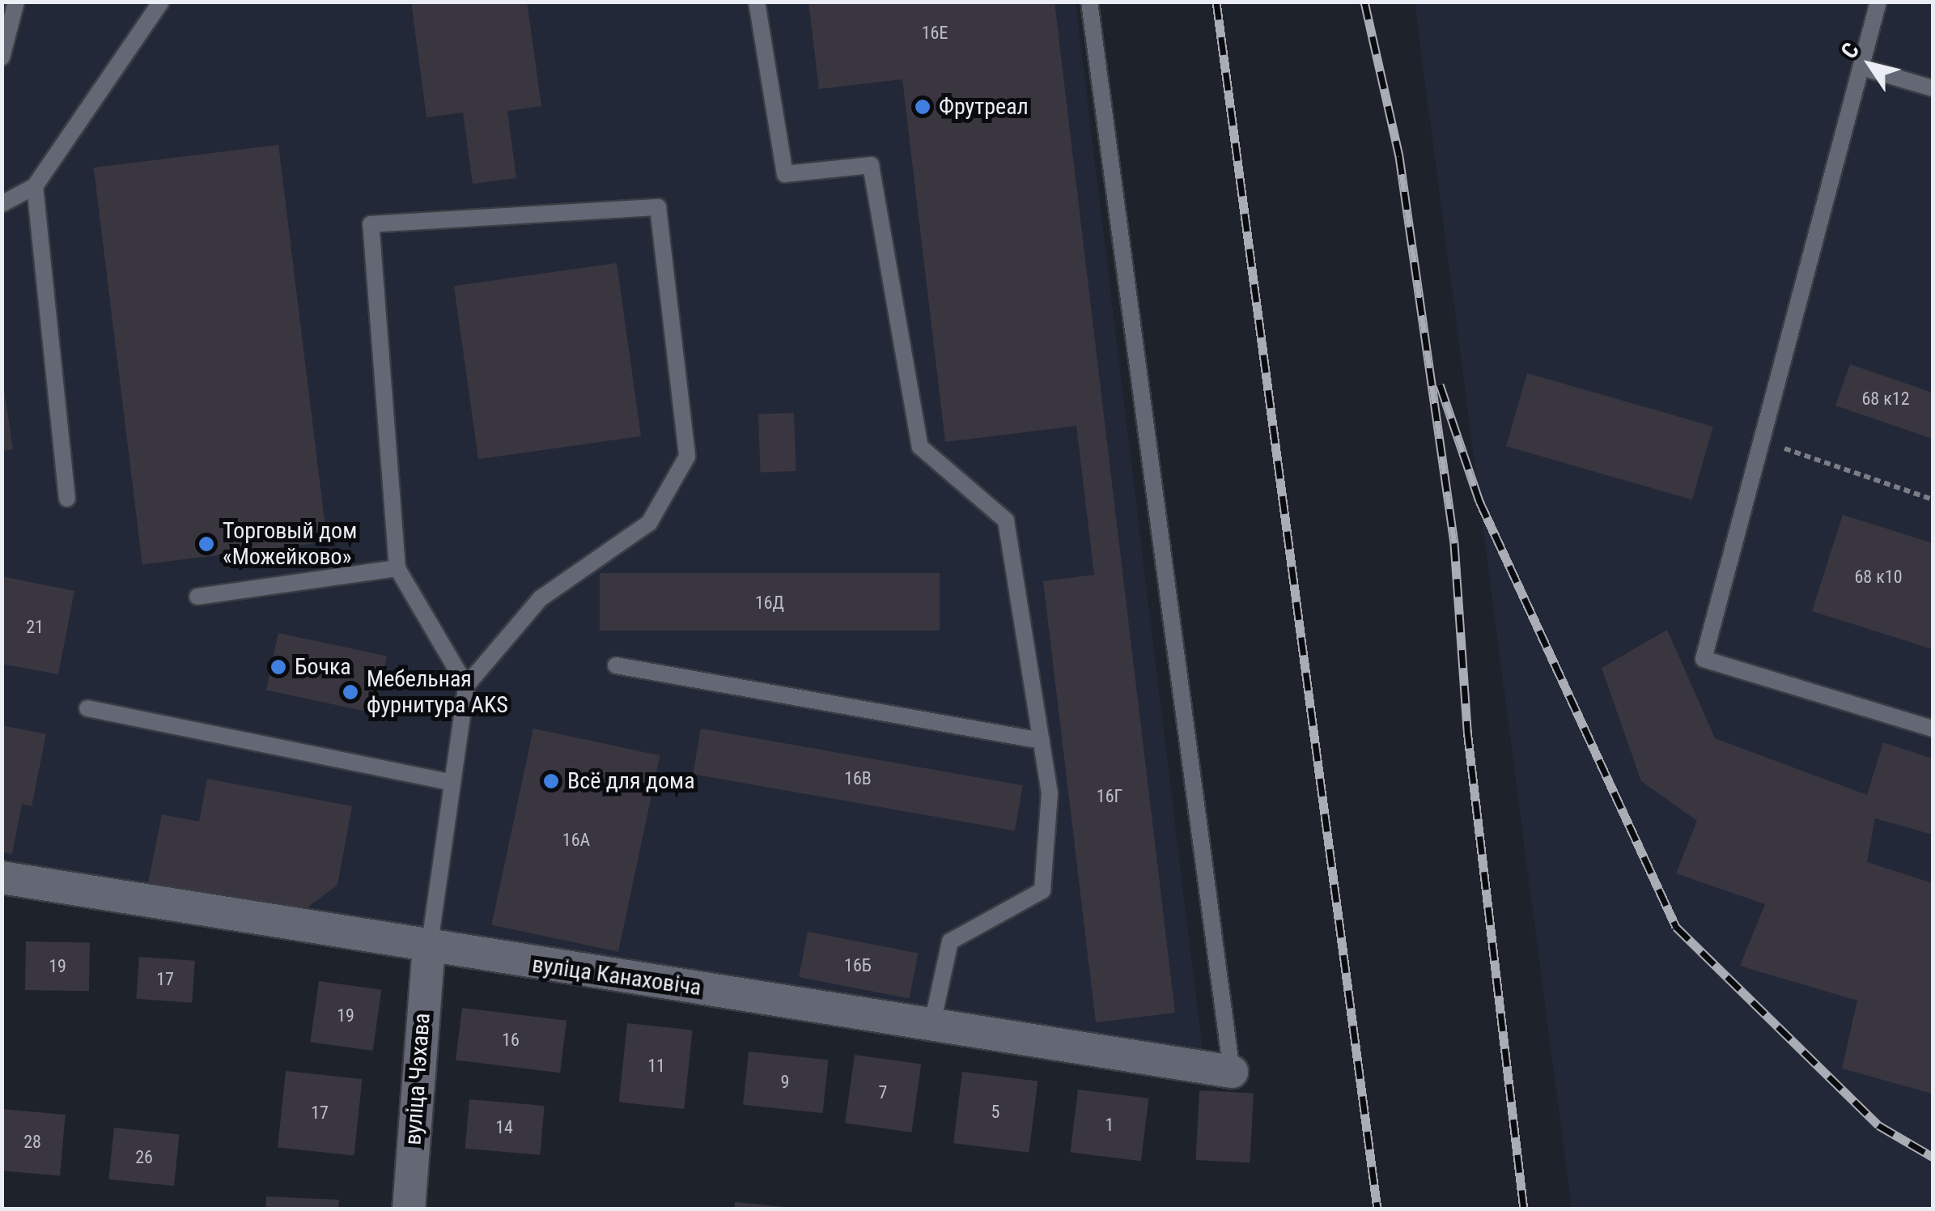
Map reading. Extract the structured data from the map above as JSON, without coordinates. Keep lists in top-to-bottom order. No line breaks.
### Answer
{"streets":{"street":["вуліца Канаховіча","вуліца Чэхава"]},"crossings":[["вуліца Канаховіча","вуліца Чэхава"]],"places":["Фрутреал","Торговый дом «Можейково»","Бочка","Мебельная фурнитура AKS","Всё для дома"],"house_numbers":["16Е","68 к12","68 к10","16Д","21","16В","16Г","16А","16Б","19","17","19","16","11","9","7","5","17","1","14","28","26"],"north":"top left"}
